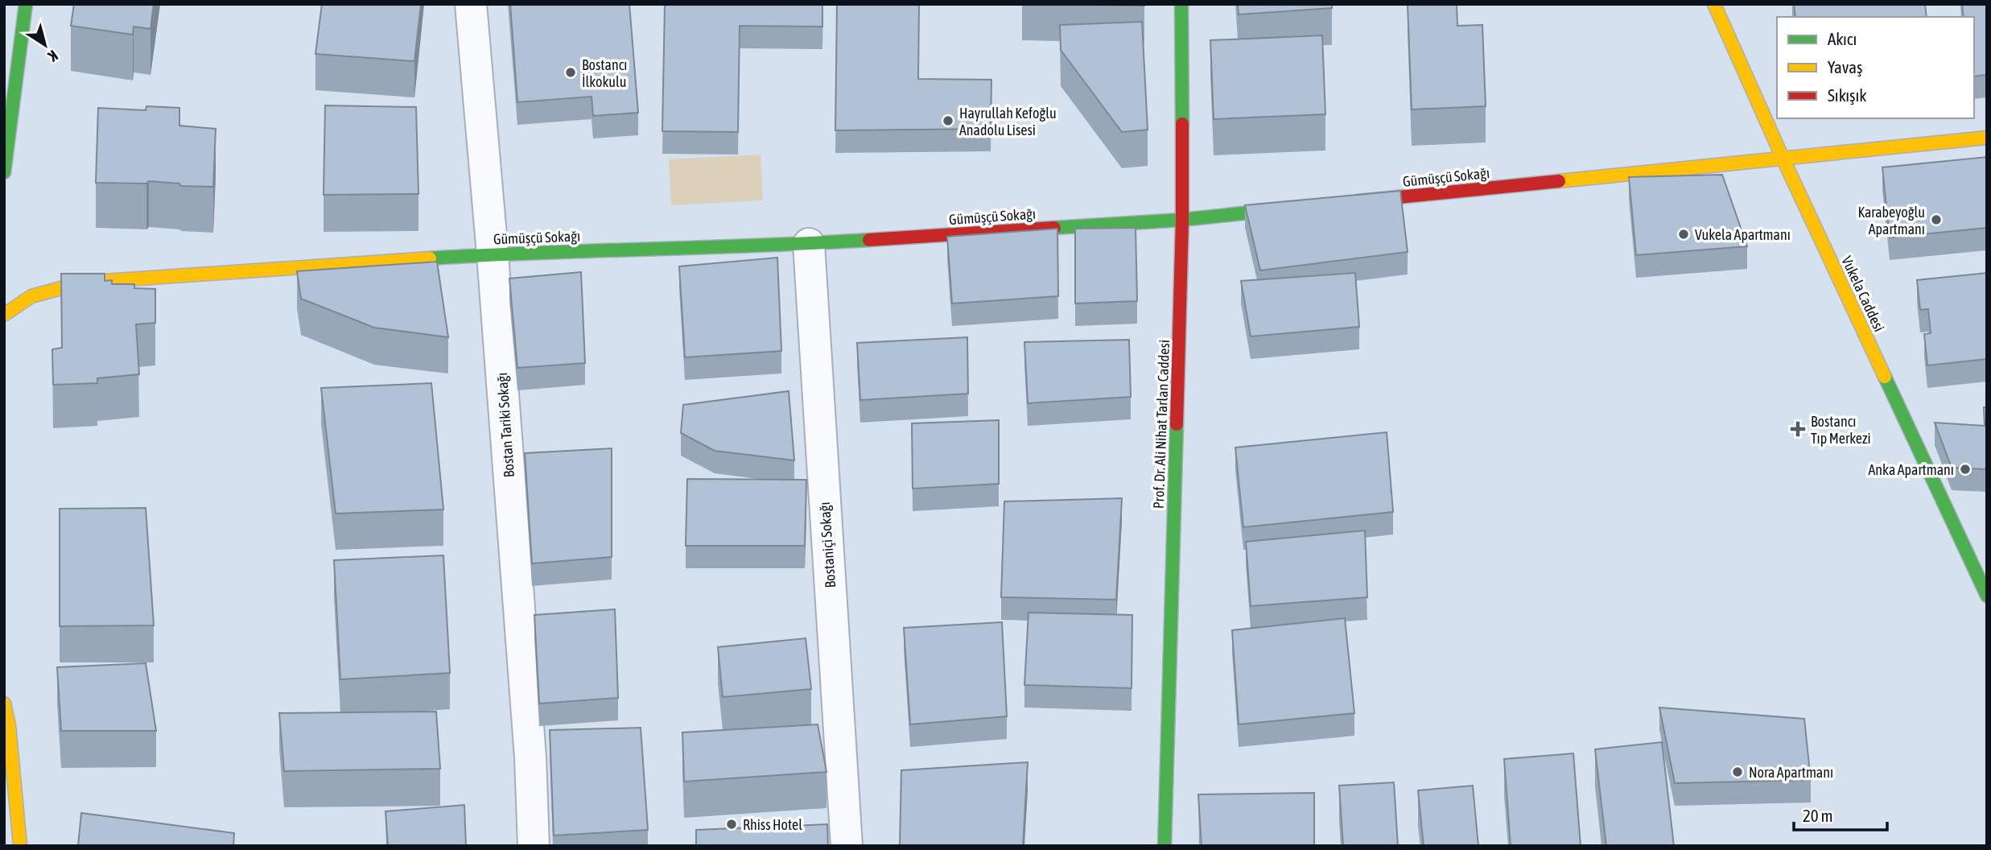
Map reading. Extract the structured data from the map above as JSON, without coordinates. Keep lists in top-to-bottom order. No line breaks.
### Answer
{"streets":{"street":["Gümüşçü Sokağı","Vukela Caddesi","Prof. Dr. Ali Nihat Tarlan Caddesi","Bostan Tariki Sokağı","Bostaniçi Sokağı"]},"crossings":[["Gümüşçü Sokağı","Vukela Caddesi"],["Gümüşçü Sokağı","Prof. Dr. Ali Nihat Tarlan Caddesi"],["Gümüşçü Sokağı","Bostan Tariki Sokağı"],["Gümüşçü Sokağı","Bostaniçi Sokağı"]],"places":{"other":["Bostancı İlkokulu","Hayrullah Kefoğlu Anadolu Lisesi","Karabeyoğlu Apartmanı","Vukela Apartmanı","Anka Apartmanı","Nora Apartmanı","Rhiss Hotel"],"health":["Bostancı Tıp Merkezi"]},"legend":["Akıcı","Yavaş","Sıkışık"],"scale_bar":"20 m","north":"bottom right"}
